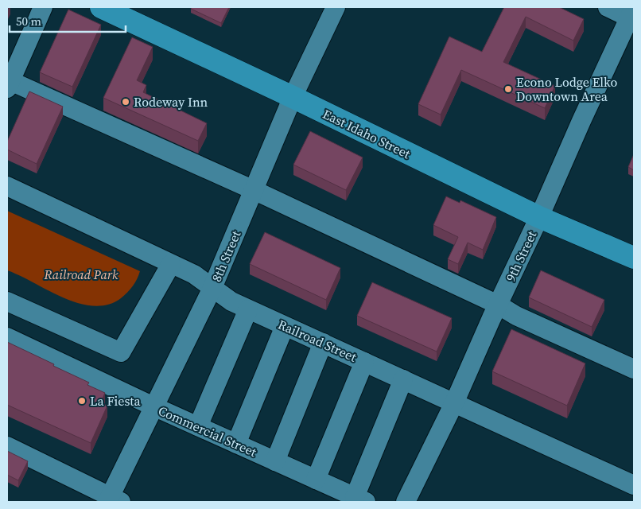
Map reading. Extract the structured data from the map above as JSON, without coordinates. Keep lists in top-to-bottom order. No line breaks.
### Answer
{"streets":{"main road":["East Idaho Street"],"street":["8th Street","9th Street","Railroad Street","Commercial Street"]},"crossings":[["East Idaho Street","8th Street"],["East Idaho Street","9th Street"],["8th Street","Railroad Street"],["8th Street","Commercial Street"],["9th Street","Railroad Street"]],"parks":["Railroad Park"],"places":["Econo Lodge Elko Downtown Area","Rodeway Inn","La Fiesta"],"scale_bar":"50 m"}
